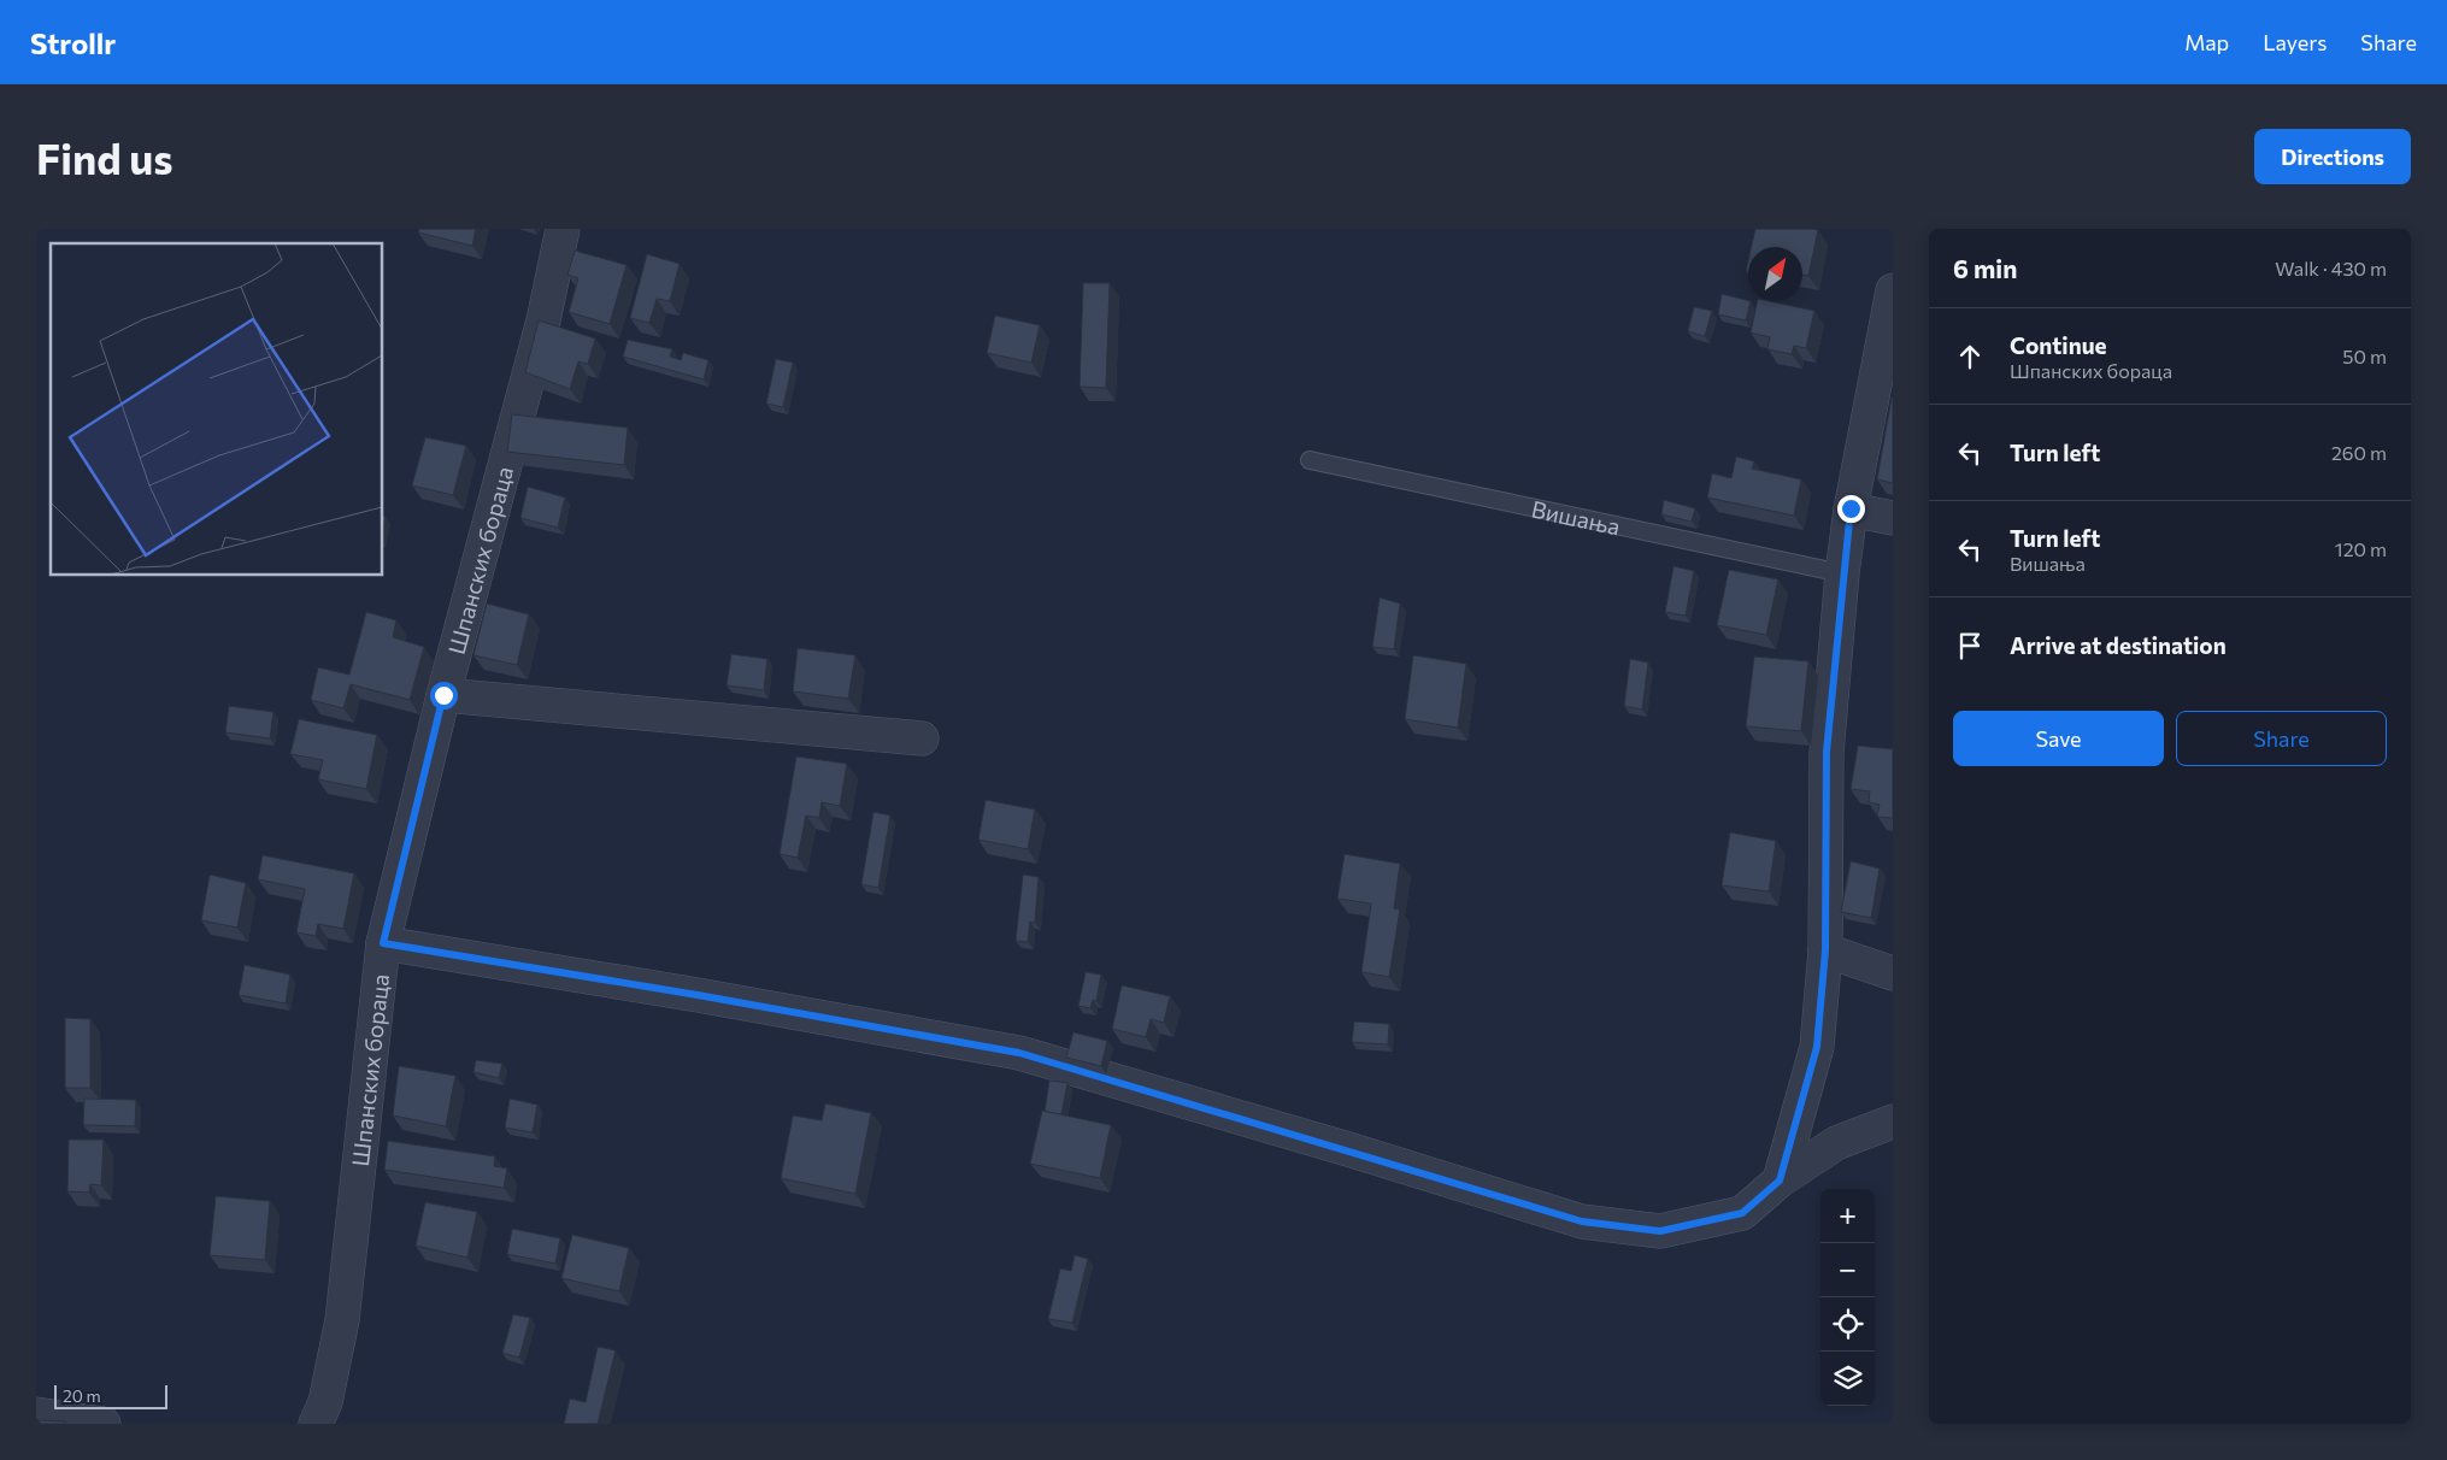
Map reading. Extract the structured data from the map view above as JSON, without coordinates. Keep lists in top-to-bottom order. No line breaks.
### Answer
{"streets":{"street":["Шпанских бораца"],"lane":["Вишања"]},"scale_bar":"20 m","north":"top right","page":{"header":"Strollr","nav":["Map","Layers","Share"],"buttons":["Directions",["Save","Share"]],"title":"Find us","heading":["6 min","Walk · 430 m"],"list":[["Continue","Шпанских бораца","50 m"],["Turn left","260 m"],["Turn left","Вишања","120 m"],"Arrive at destination"],"map_buttons":["+","−"],"scale":"20 m"}}
